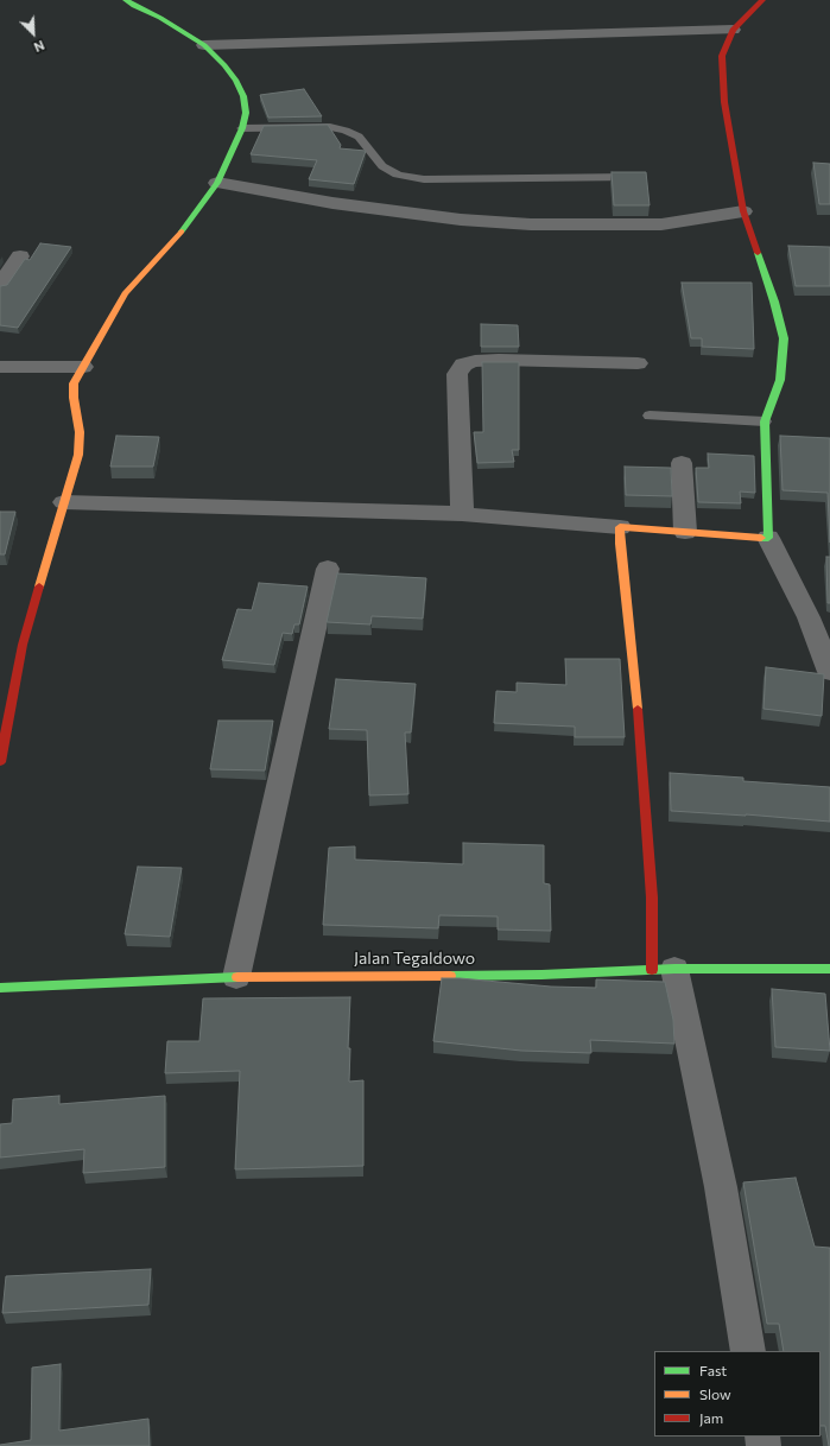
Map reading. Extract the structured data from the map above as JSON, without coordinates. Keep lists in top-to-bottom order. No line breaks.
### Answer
{"streets":{"street":["Jalan Tegaldowo"]},"legend":["Fast","Slow","Jam"],"north":"bottom right"}
